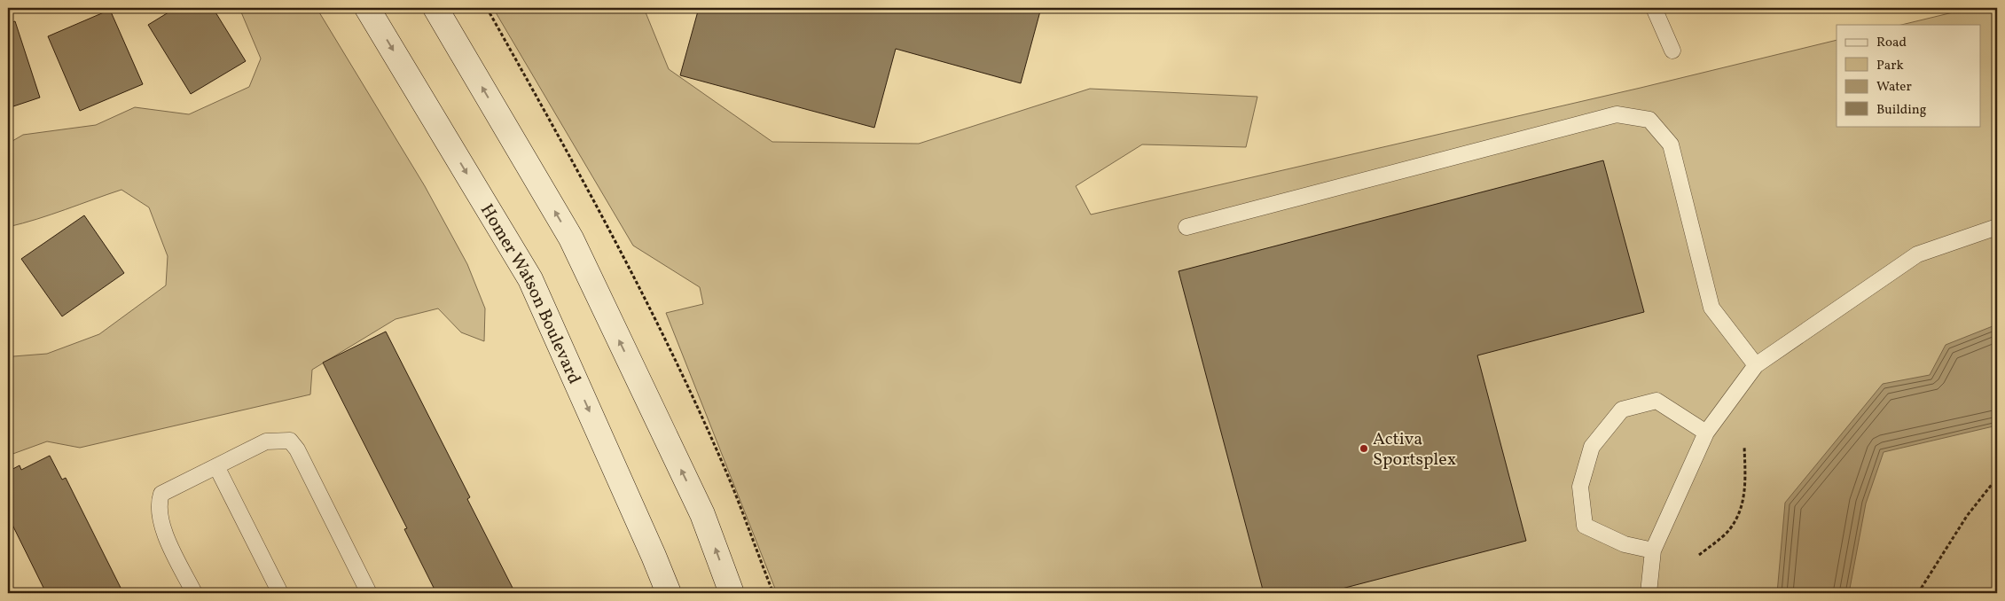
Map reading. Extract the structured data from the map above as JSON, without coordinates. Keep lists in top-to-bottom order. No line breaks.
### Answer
{"streets":{"main road":["Homer Watson Boulevard"]},"places":["Activa Sportsplex"],"legend":["Road","Park","Water","Building"]}
